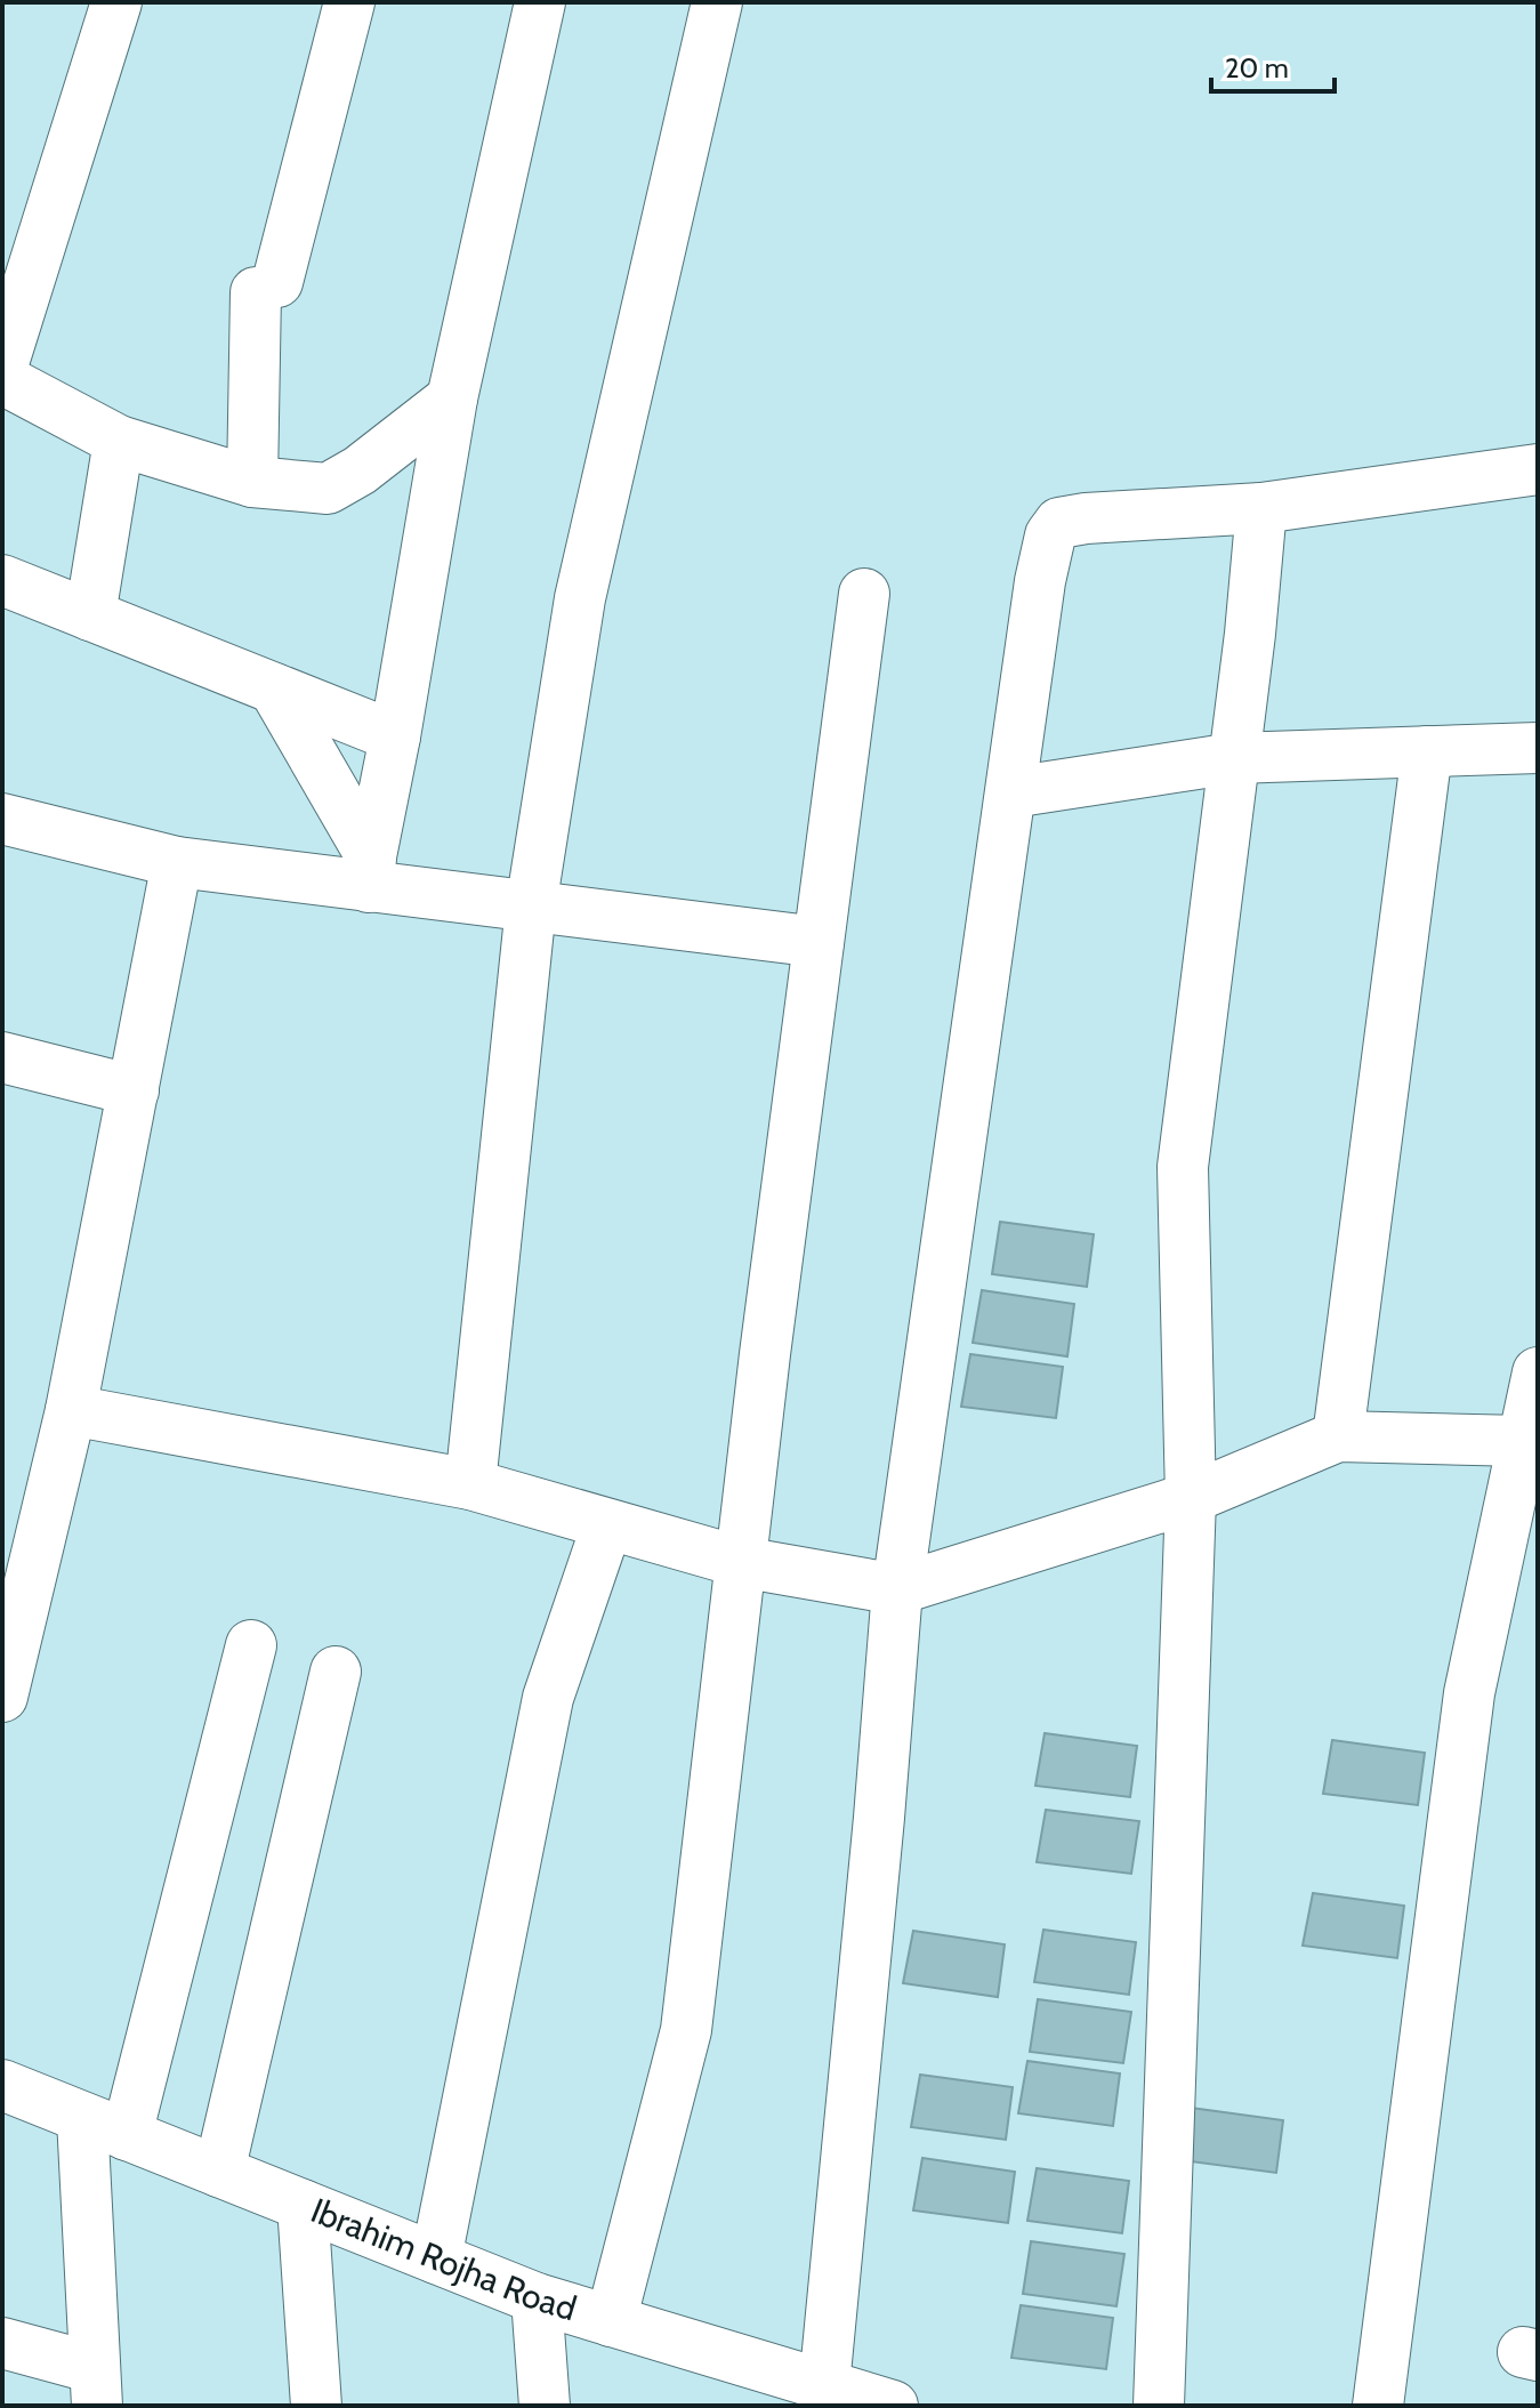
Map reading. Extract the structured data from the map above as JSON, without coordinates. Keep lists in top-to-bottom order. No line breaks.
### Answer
{"streets":{"street":["Ibrahim Rojha Road"]},"scale_bar":"20 m"}
